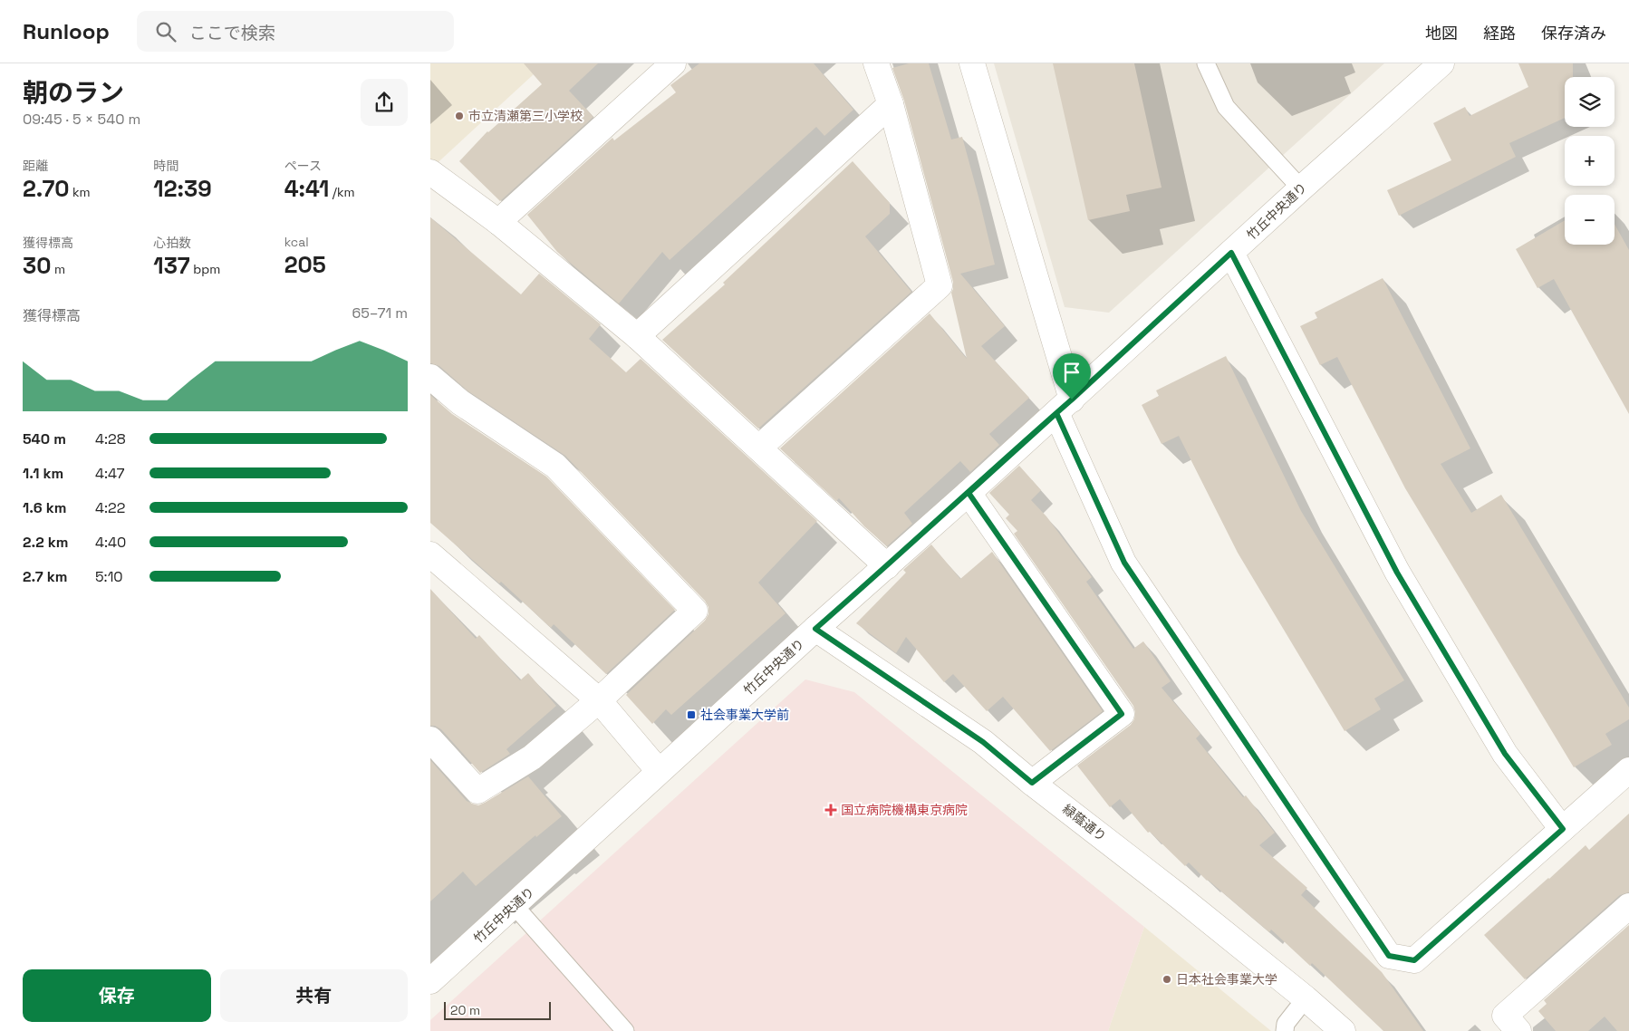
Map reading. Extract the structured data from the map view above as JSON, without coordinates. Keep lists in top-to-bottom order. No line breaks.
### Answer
{"streets":{"street":["竹丘中央通り","緑蔭通り"]},"crossings":[["竹丘中央通り","緑蔭通り"]],"places":{"other":["市立清瀬第三小学校","日本社会事業大学"],"transit":["社会事業大学前"],"health":["国立病院機構東京病院"]},"scale_bar":"20 m","page":{"header":"Runloop","search":"ここで検索","nav":["地図","経路","保存済み"],"heading":["朝のラン","09:45 · 5 × 540 m"],"map_buttons":["+","−"],"stats":[["距離","2.70 km"],["時間","12:39"],["ペース","4:41 /km"],["獲得標高","30 m"],["心拍数","137 bpm"],["kcal","205"]],"chart":["獲得標高","65–71 m"],"list":[{"name":"540 m","note":"4:28"},{"name":"1.1 km","note":"4:47"},{"name":"1.6 km","note":"4:22"},{"name":"2.2 km","note":"4:40"},{"name":"2.7 km","note":"5:10"}],"buttons":["保存","共有"],"scale":"20 m"}}
